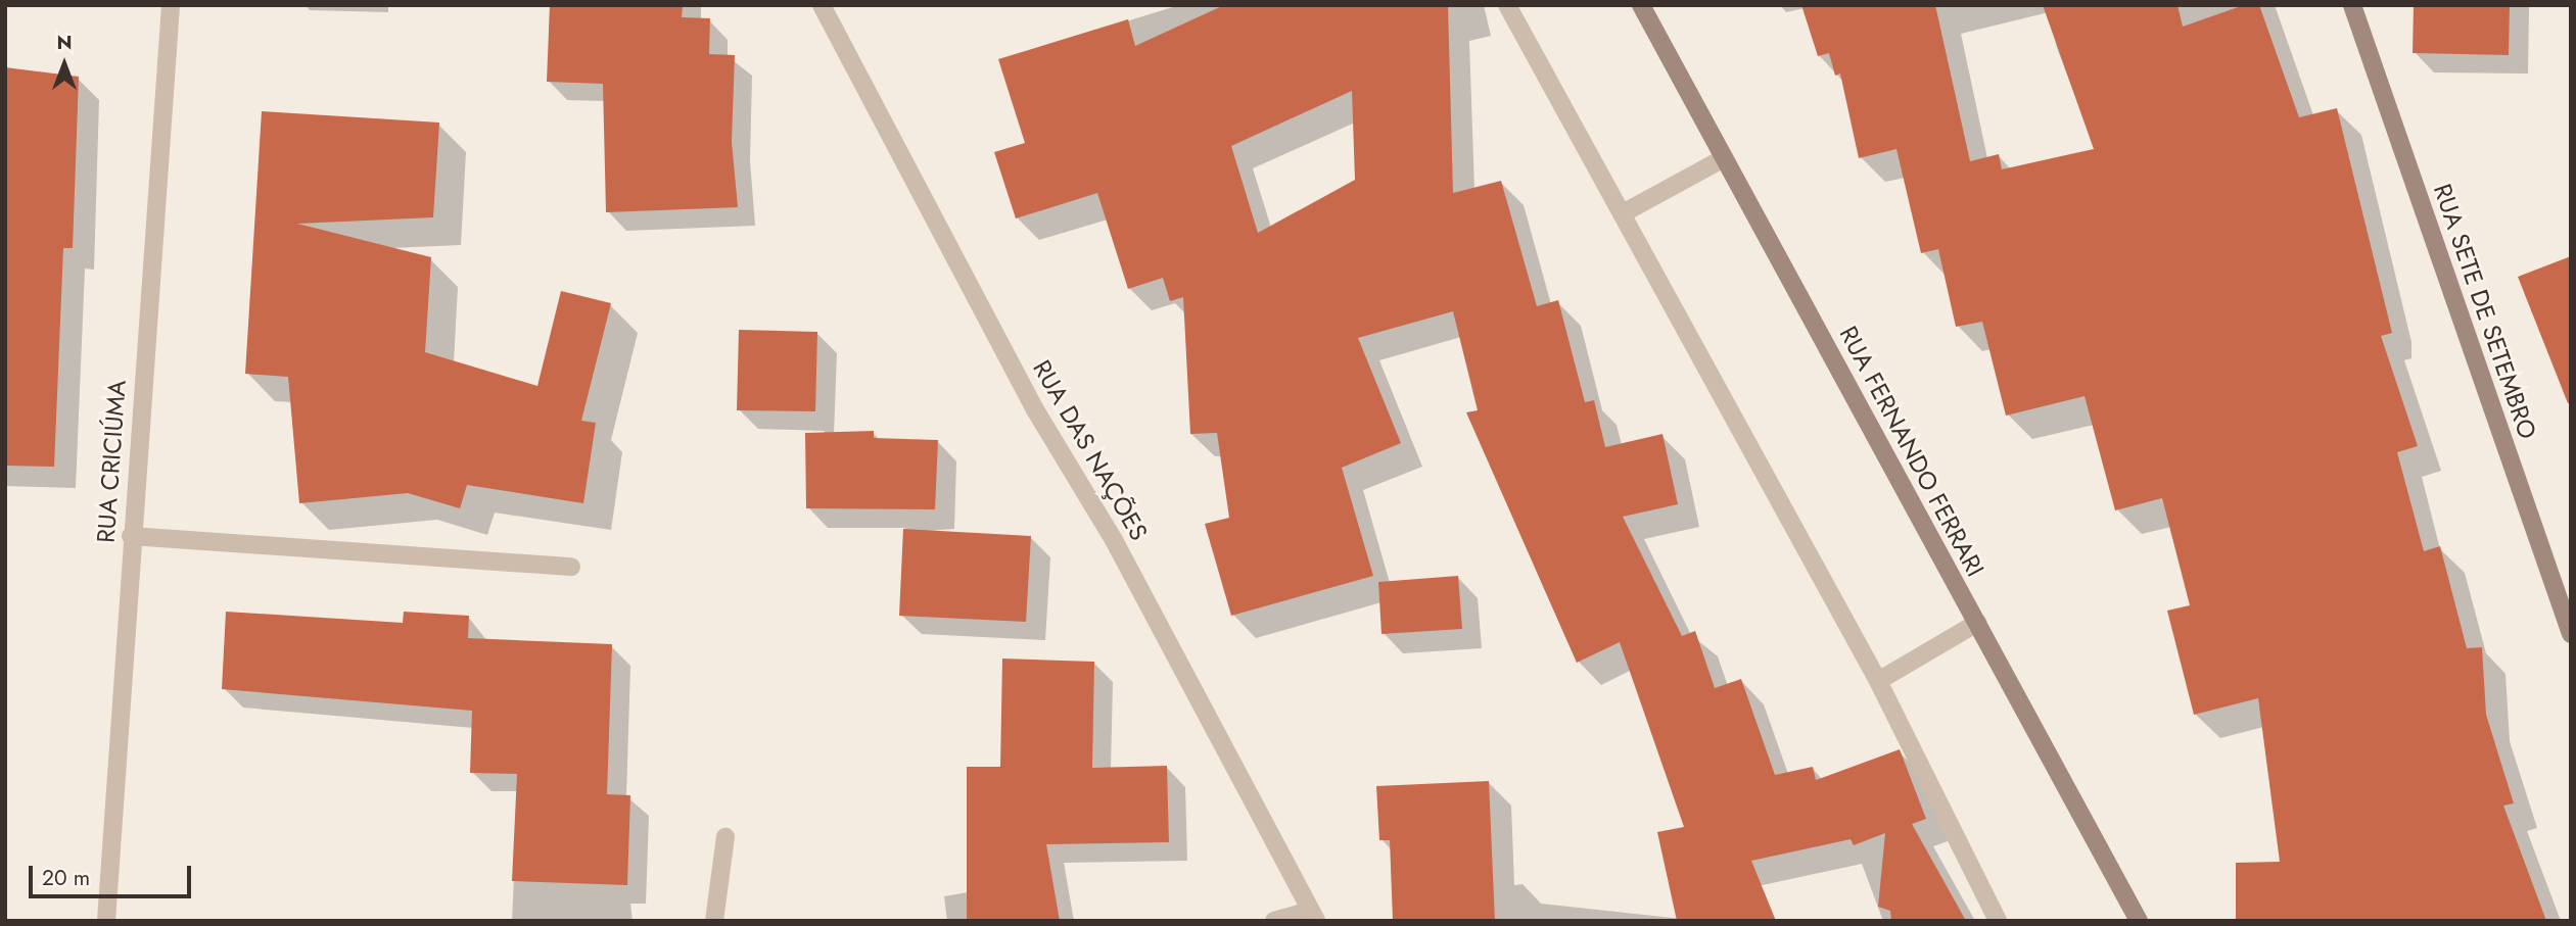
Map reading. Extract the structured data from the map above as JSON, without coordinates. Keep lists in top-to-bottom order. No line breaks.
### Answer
{"streets":{"main road":["RUA SETE DE SETEMBRO","RUA FERNANDO FERRARI"],"street":["RUA DAS NAÇÕES","RUA CRICIÚMA"]},"scale_bar":"20 m","north":"top"}
